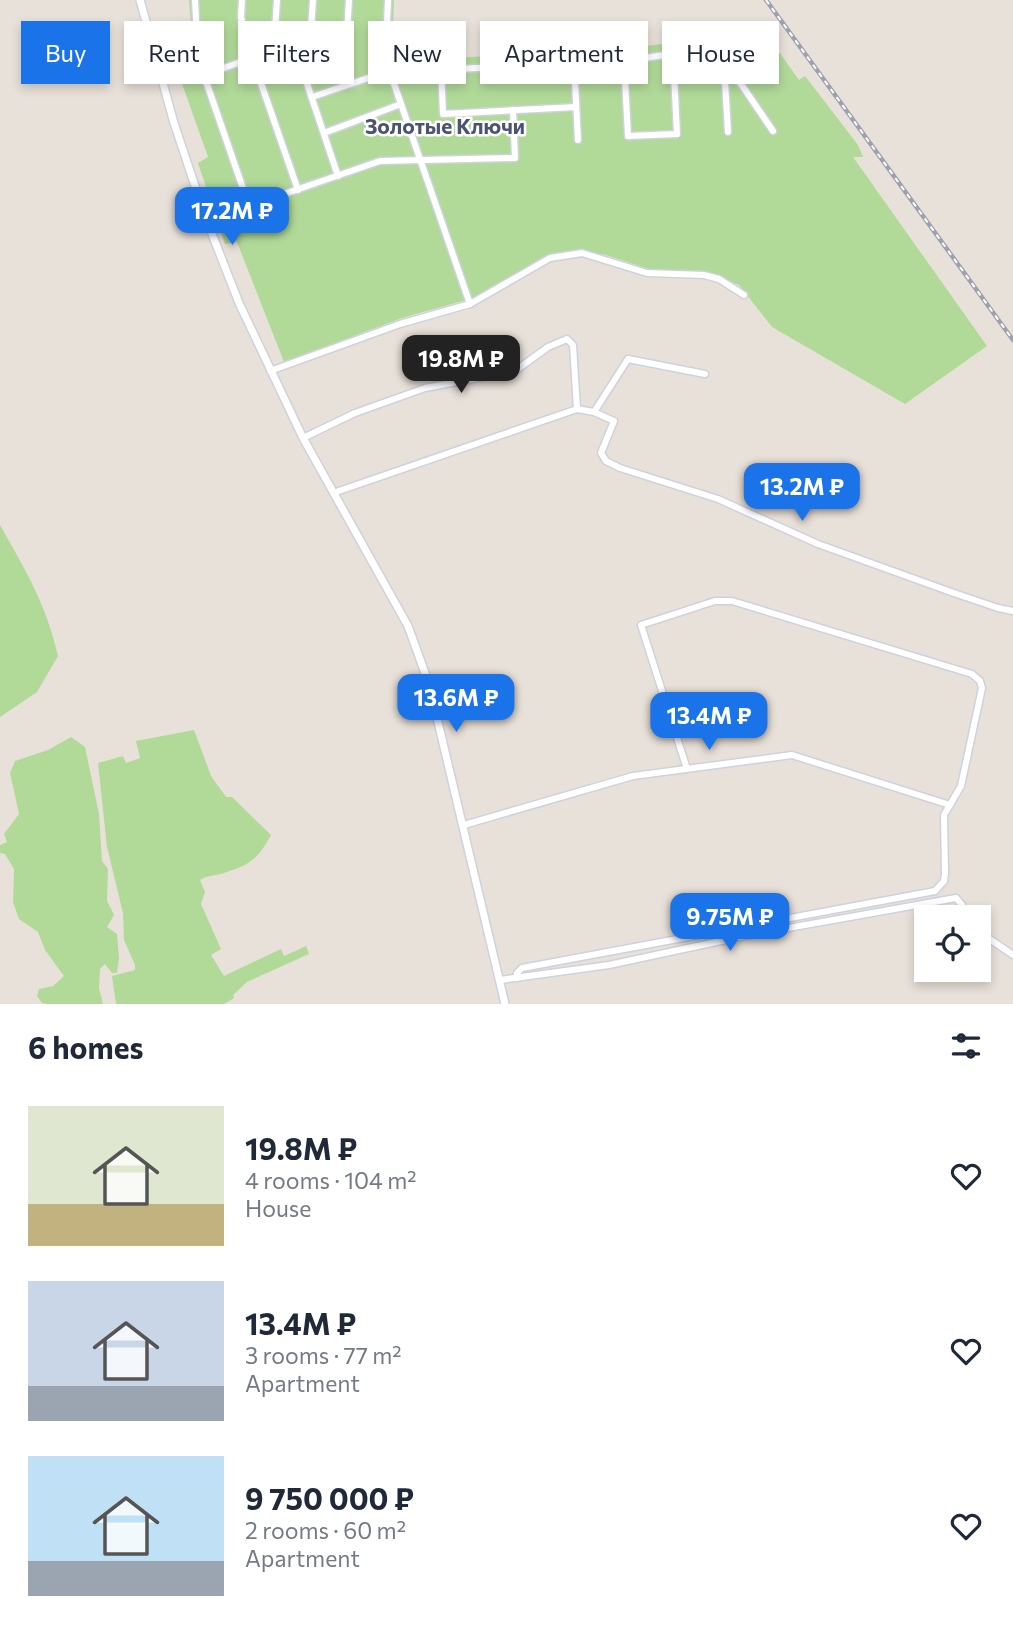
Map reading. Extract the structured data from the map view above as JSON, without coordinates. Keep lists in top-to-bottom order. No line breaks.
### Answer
{"districts":["Золотые Ключи"],"page":{"chip":["Buy","Rent","Filters","New","Apartment","House"],"price":["17.2M ₽","19.8M ₽","13.2M ₽","13.6M ₽","13.4M ₽","9.75M ₽"],"heading":"6 homes","list":[{"name":"19.8M ₽","note":"4 rooms · 104 m² · House"},{"name":"13.4M ₽","note":"3 rooms · 77 m² · Apartment"},{"name":"9 750 000 ₽","note":"2 rooms · 60 m² · Apartment"}]}}
